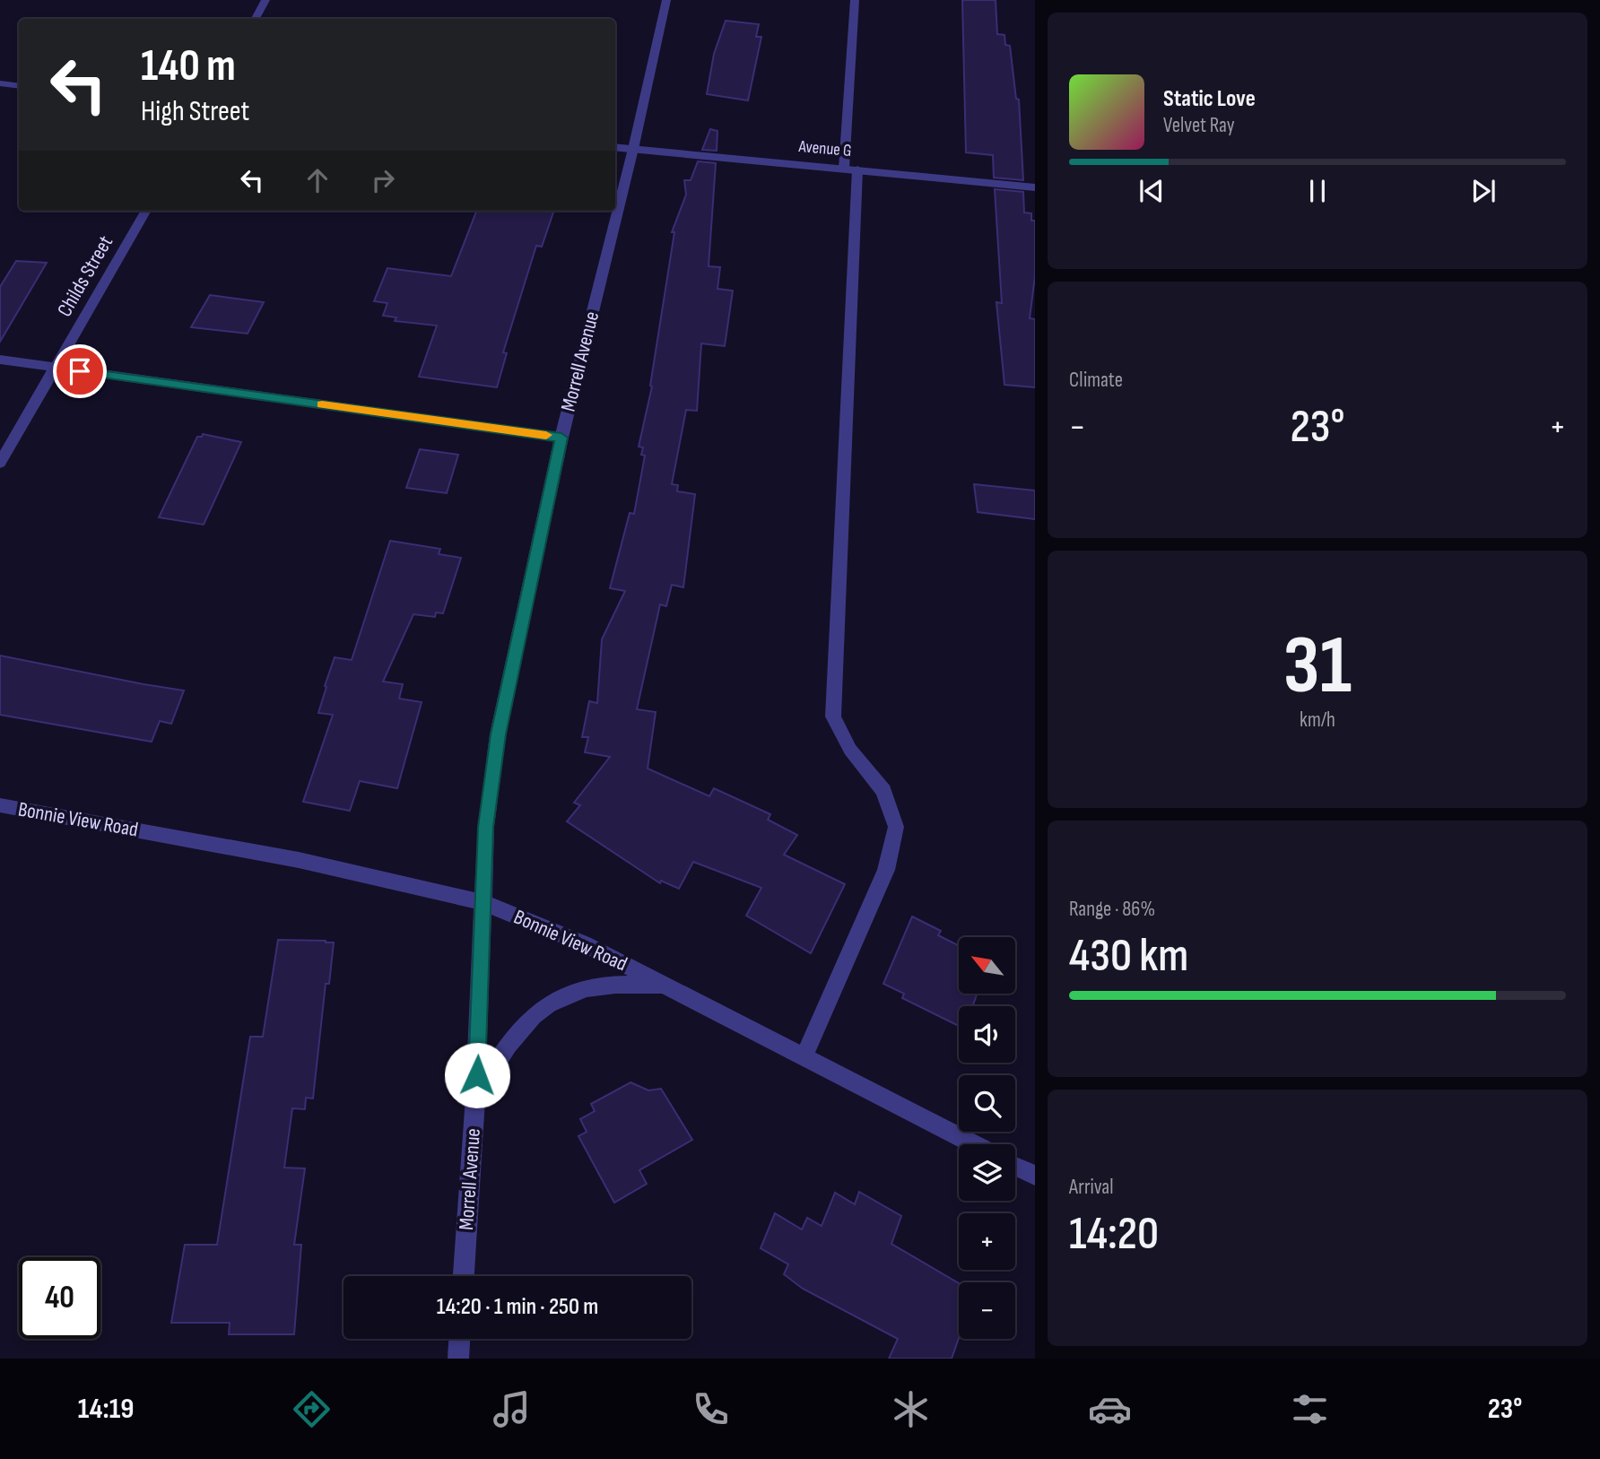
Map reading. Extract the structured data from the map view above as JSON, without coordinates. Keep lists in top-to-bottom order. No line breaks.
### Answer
{"streets":{"street":["Avenue G","Childs Street","Morrell Avenue","Bonnie View Road"]},"crossings":[["Avenue G","Morrell Avenue"],["Morrell Avenue","Bonnie View Road"]],"north":"top left","page":{"turn":["140 m","High Street"],"song":["Static Love","Velvet Ray"],"tile":["Climate",["31","km/h"],["Range · 86%","430 km"],["Arrival","14:20"]],"heat":["−","23°","+"],"map_buttons":["+","−"],"limit":"40","trip":"14:20 · 1 min · 250 m","tabs":["14:19","23°"]}}
